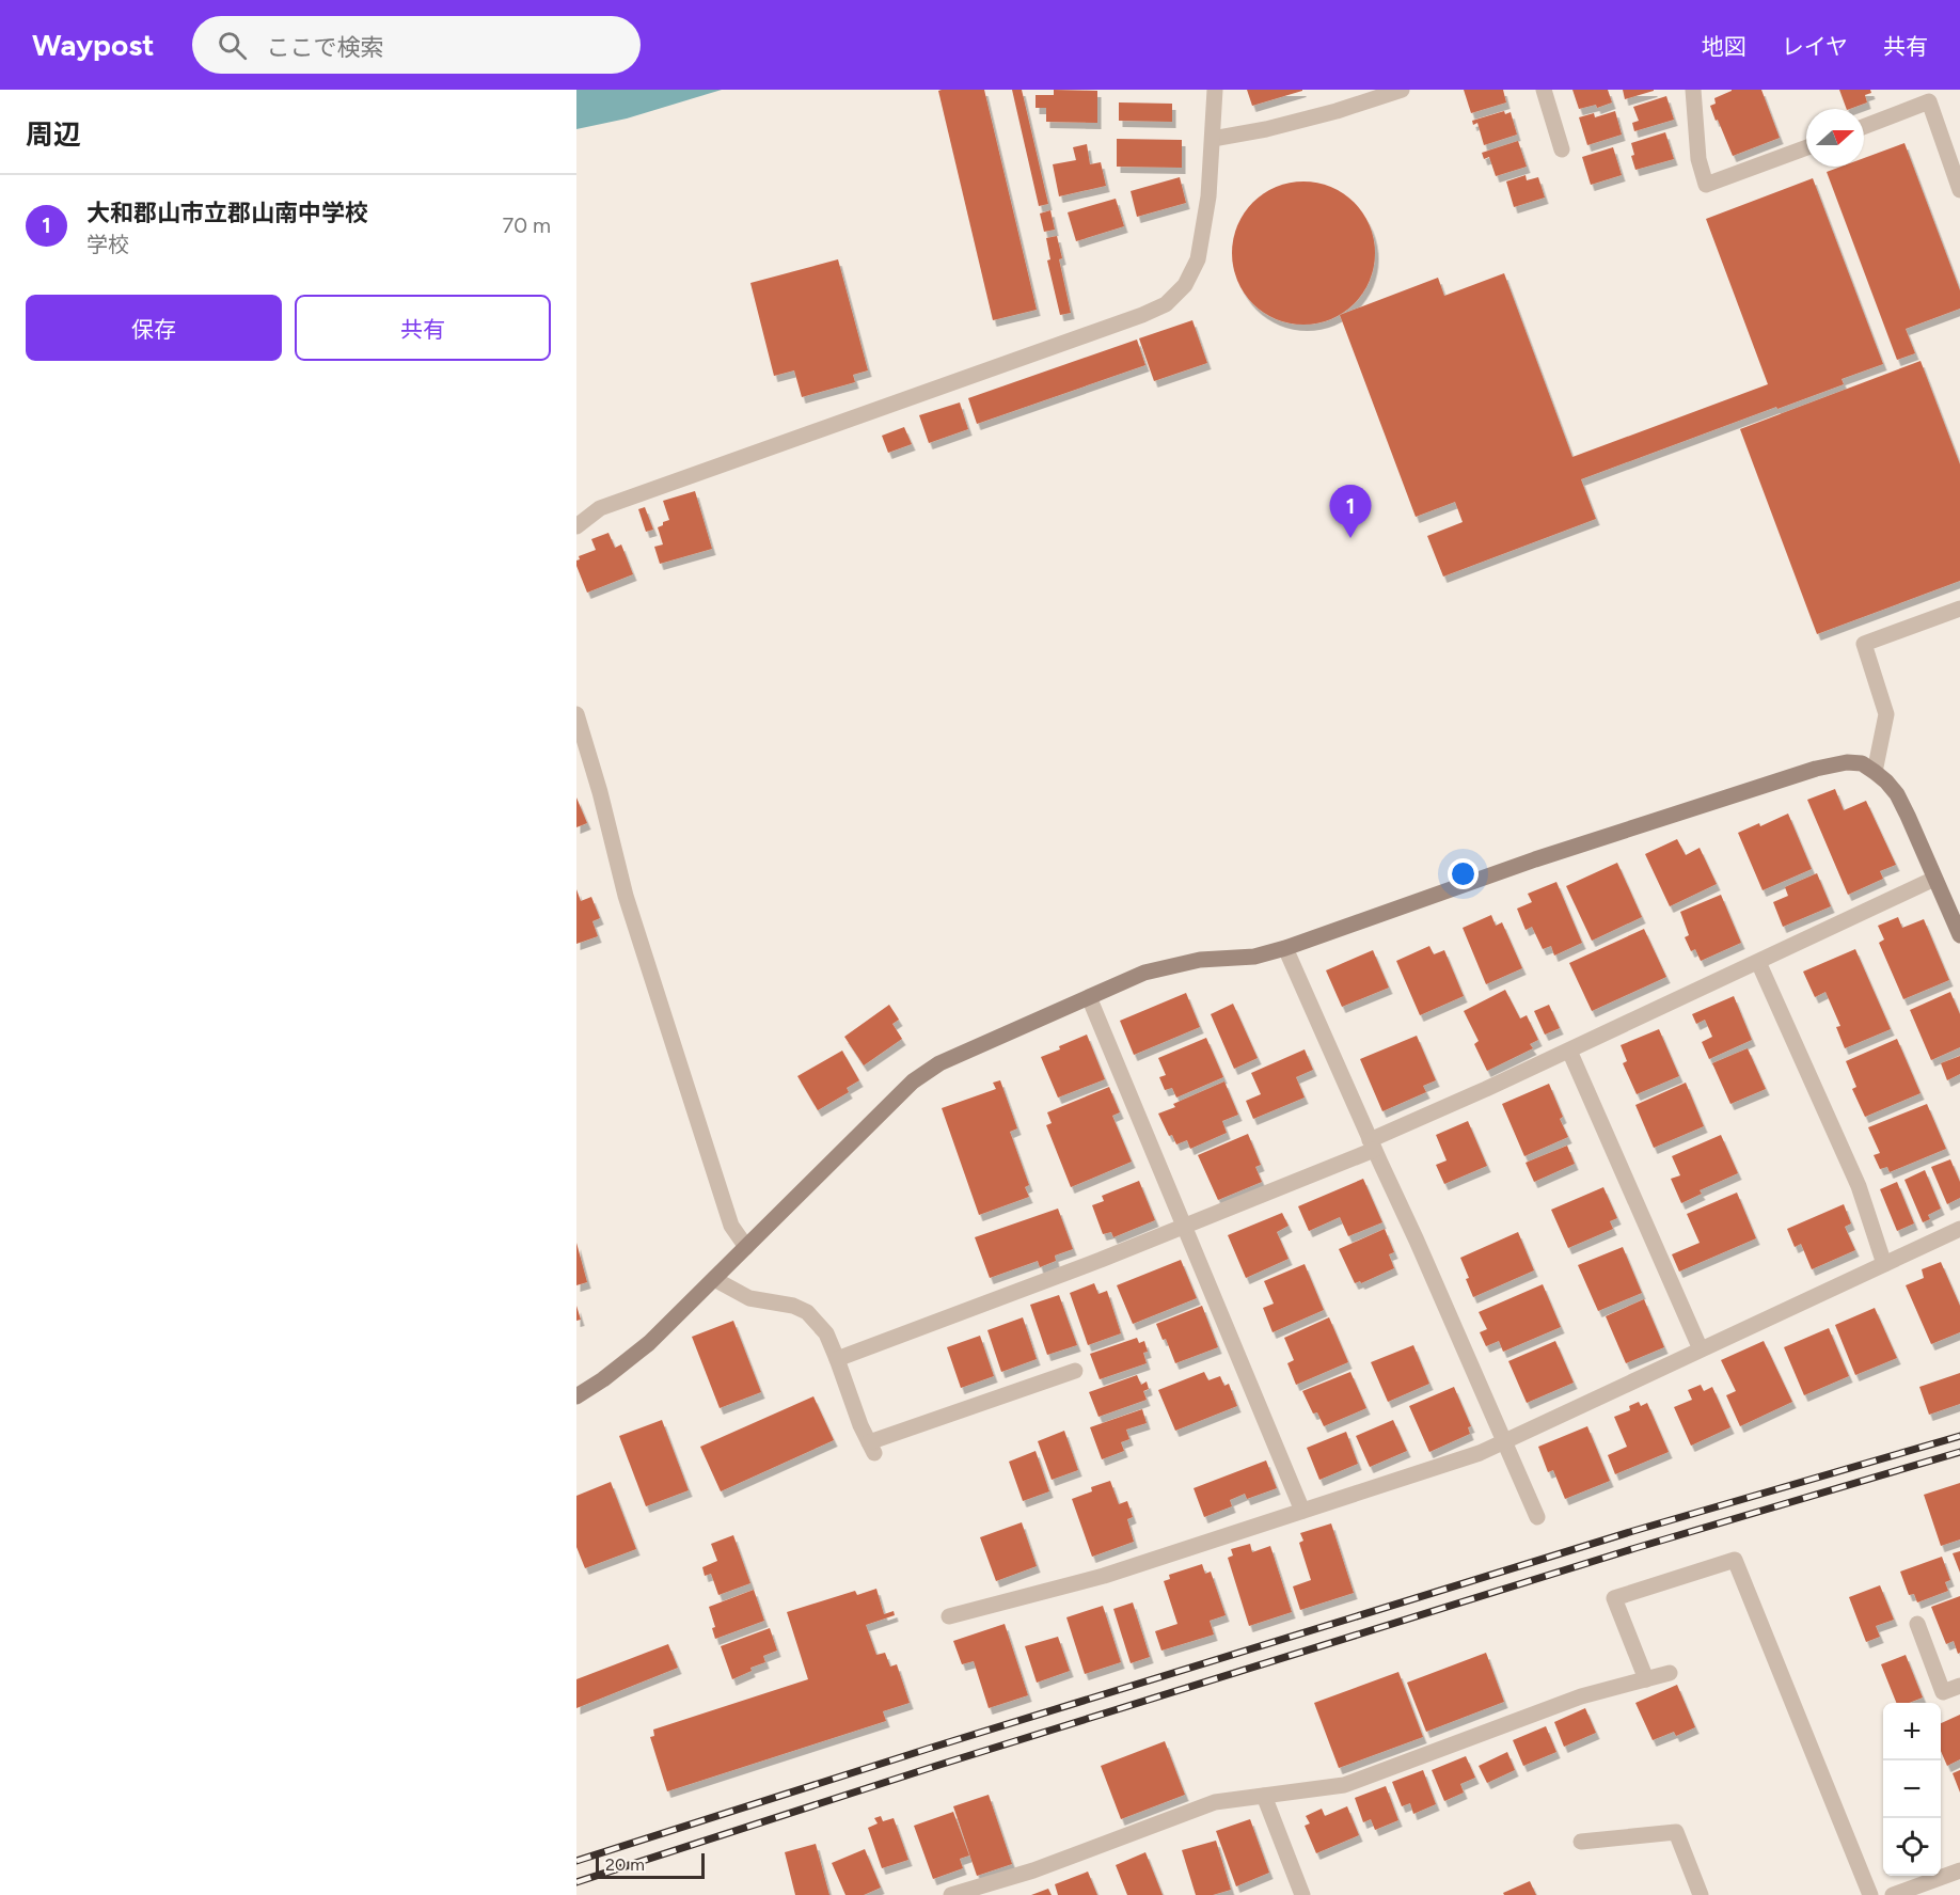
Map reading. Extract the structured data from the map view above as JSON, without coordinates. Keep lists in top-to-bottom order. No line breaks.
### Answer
{"scale_bar":"20 m","north":"right","page":{"header":"Waypost","search":"ここで検索","nav":["地図","レイヤ","共有"],"heading":"周辺","list":[{"mark":"1","name":"大和郡山市立郡山南中学校","note":"学校","value":"70 m"}],"buttons":["保存","共有"],"pins":"1","map_buttons":["+","−"],"scale":"20 m"}}
